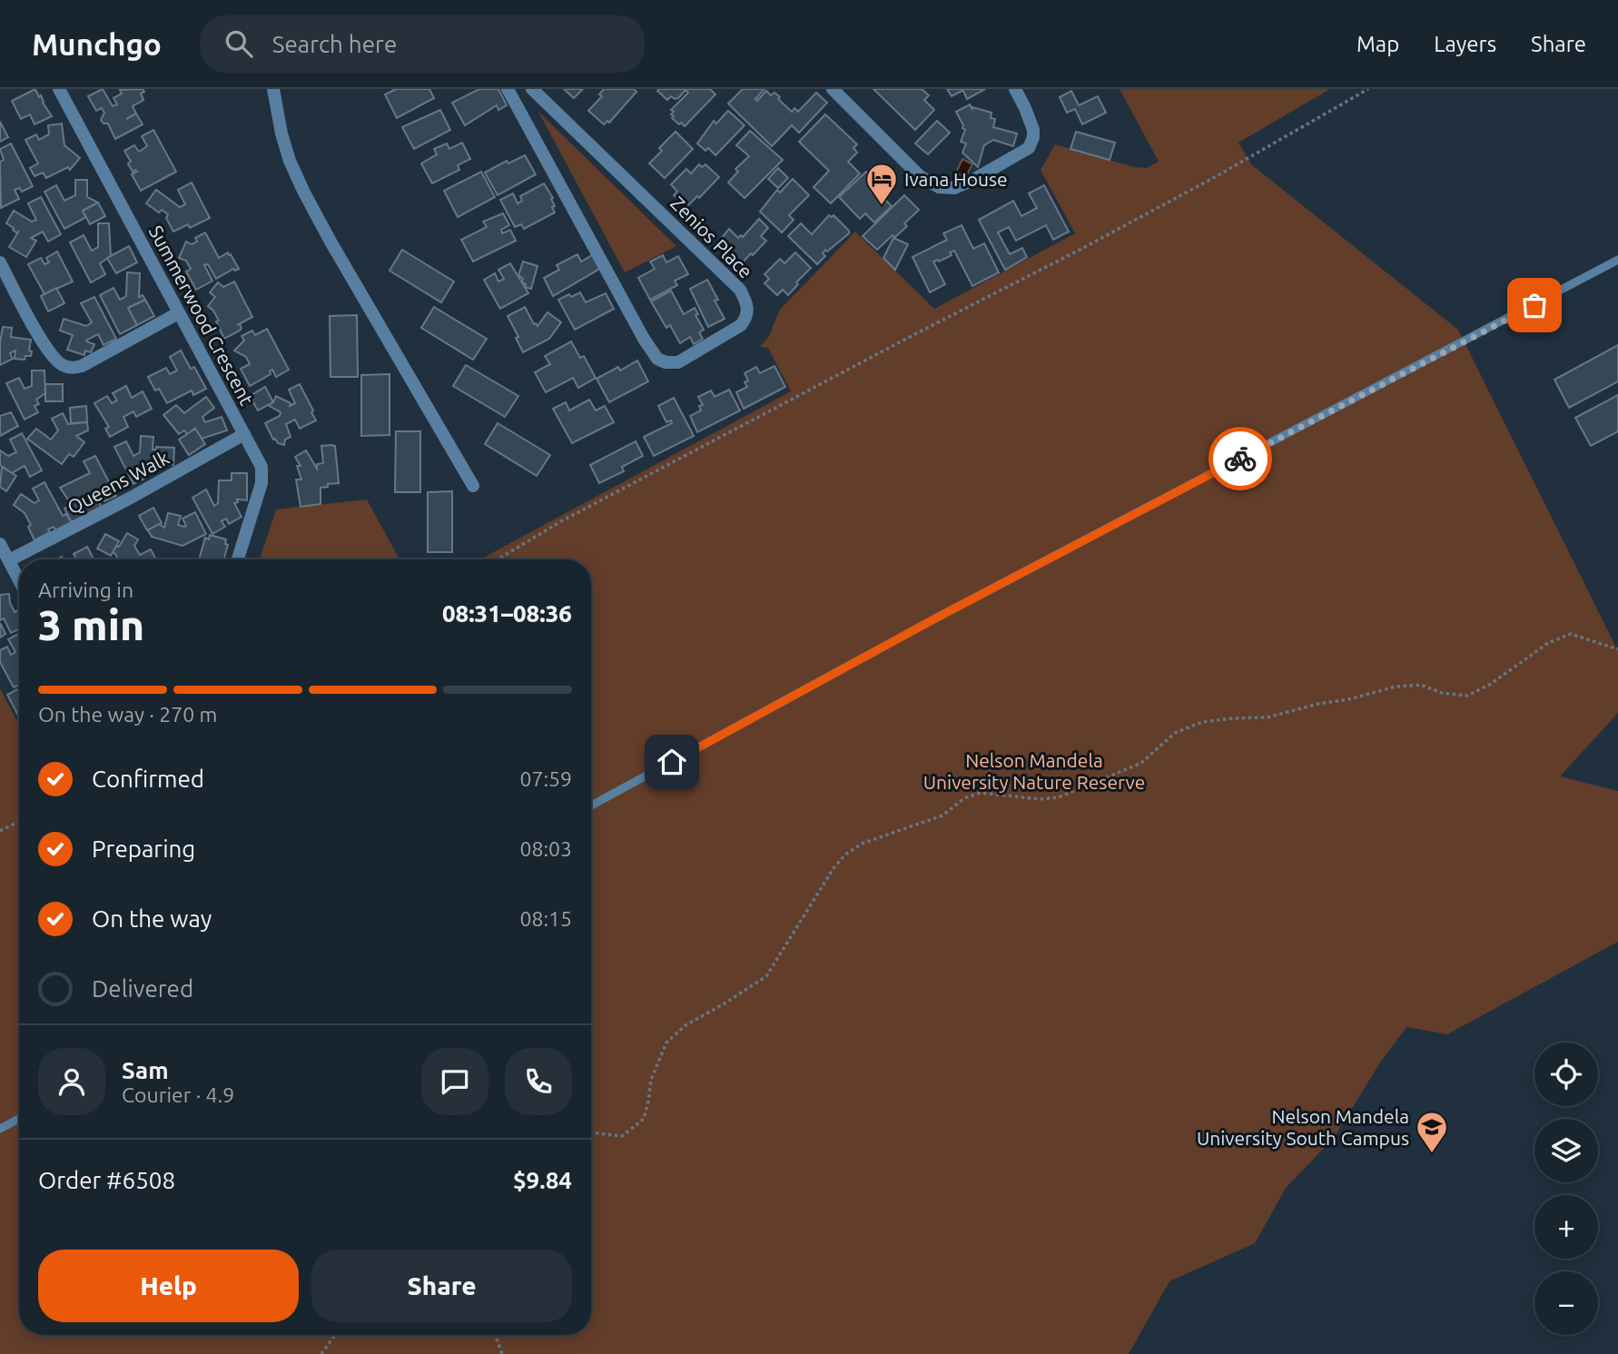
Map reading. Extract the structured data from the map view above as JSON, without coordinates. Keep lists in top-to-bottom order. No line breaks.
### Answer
{"streets":{"street":["Zenios Place","Summerwood Crescent","Queens Walk"]},"crossings":[["Summerwood Crescent","Queens Walk"]],"parks":["Nelson Mandela University Nature Reserve"],"places":{"hotel":["Ivana House"],"school or university":["Nelson Mandela University South Campus"]},"page":{"header":"Munchgo","search":"Search here","nav":["Map","Layers","Share"],"heading":["3 min","Arriving in","08:31–08:36"],"panel":["Sam","Courier · 4.9","Order #6508","$9.84"],"bar":"On the way · 270 m","list":[["Confirmed","07:59"],["Preparing","08:03"],["On the way","08:15"],"Delivered"],"map_buttons":["+","−"],"buttons":["Help","Share"]}}
